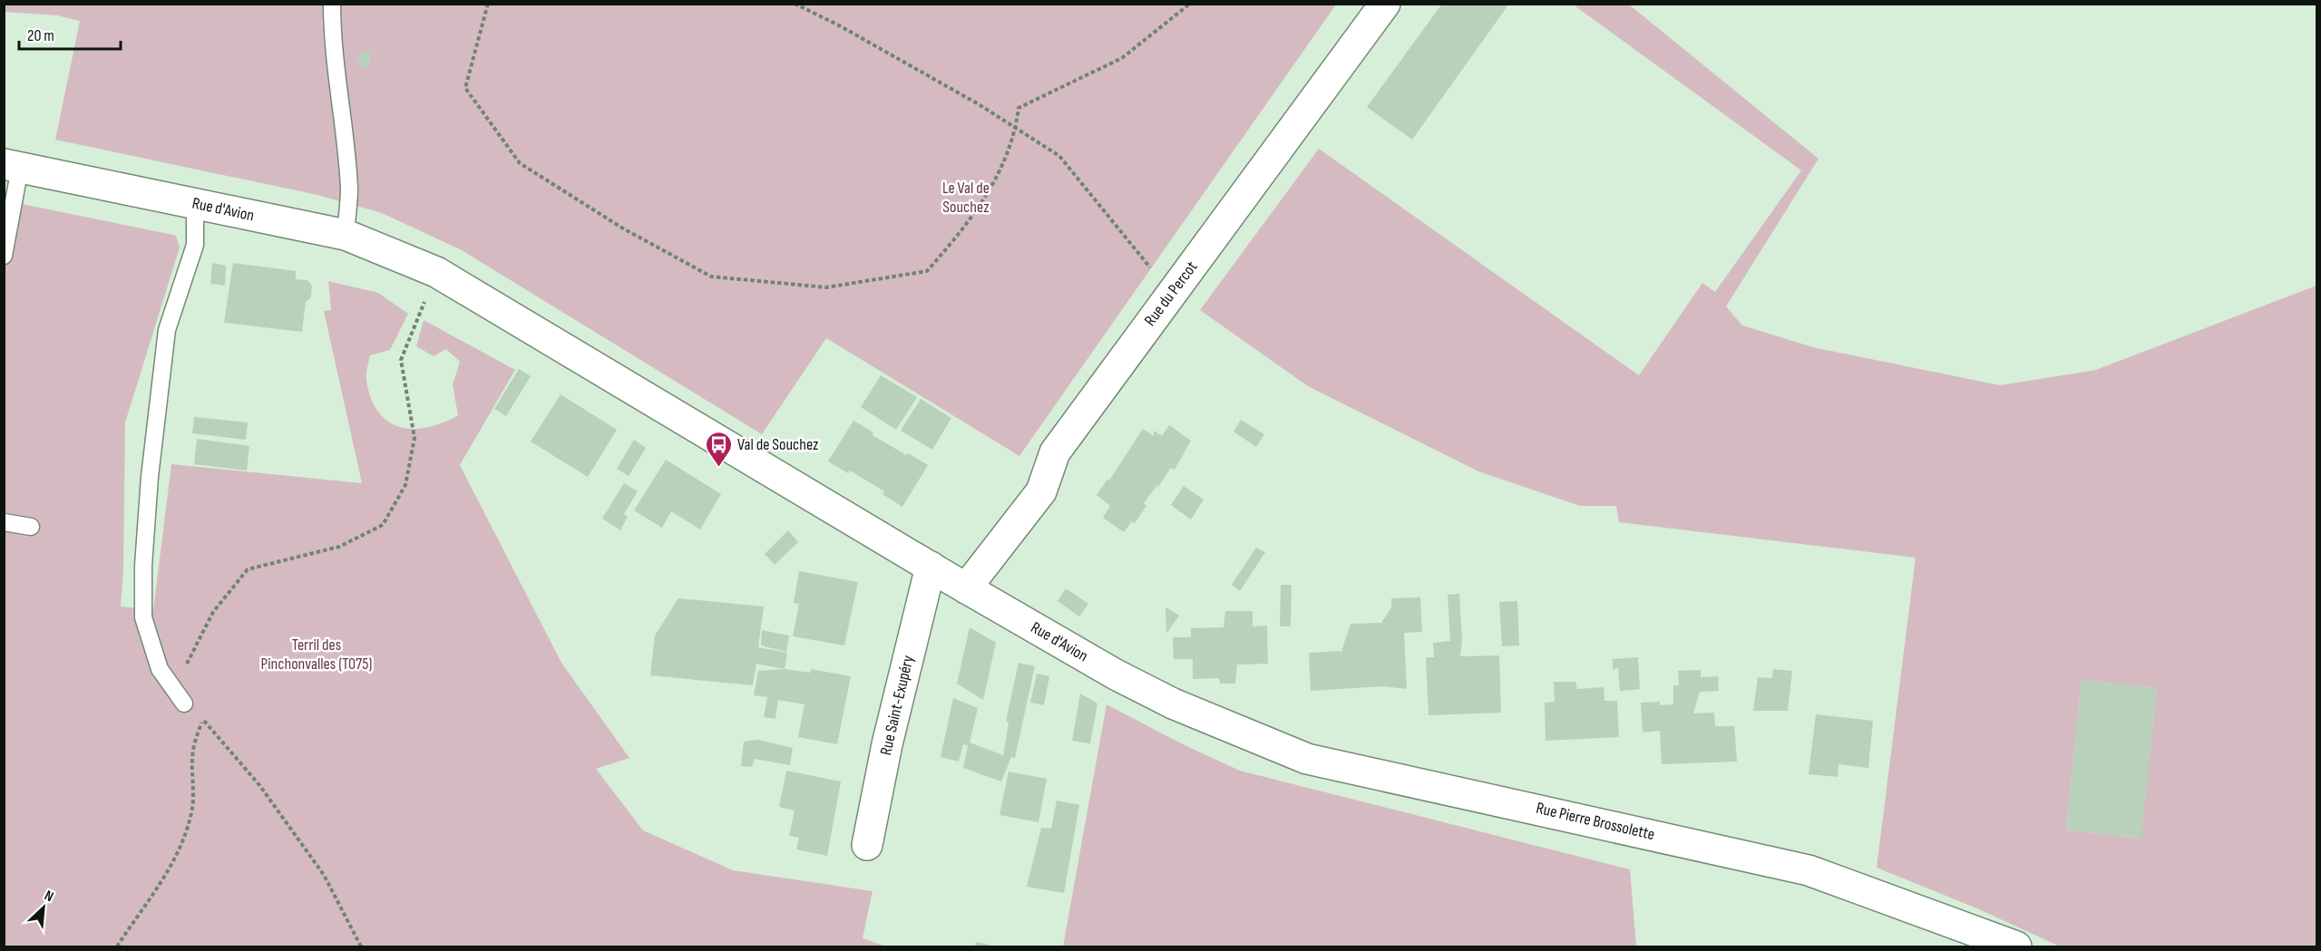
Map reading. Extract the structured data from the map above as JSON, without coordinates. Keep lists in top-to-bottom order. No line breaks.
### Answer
{"streets":{"street":["Rue d'Avion","Rue du Percot","Rue Saint-Exupéry","Rue Pierre Brossolette"]},"crossings":[["Rue d'Avion","Rue du Percot"],["Rue d'Avion","Rue Saint-Exupéry"],["Rue d'Avion","Rue Pierre Brossolette"],["Rue du Percot","Rue Saint-Exupéry"]],"parks":["Le Val de Souchez","Terril des Pinchonvalles (T075)"],"places":{"bus stop":["Val de Souchez"]},"scale_bar":"20 m","north":"top right"}
